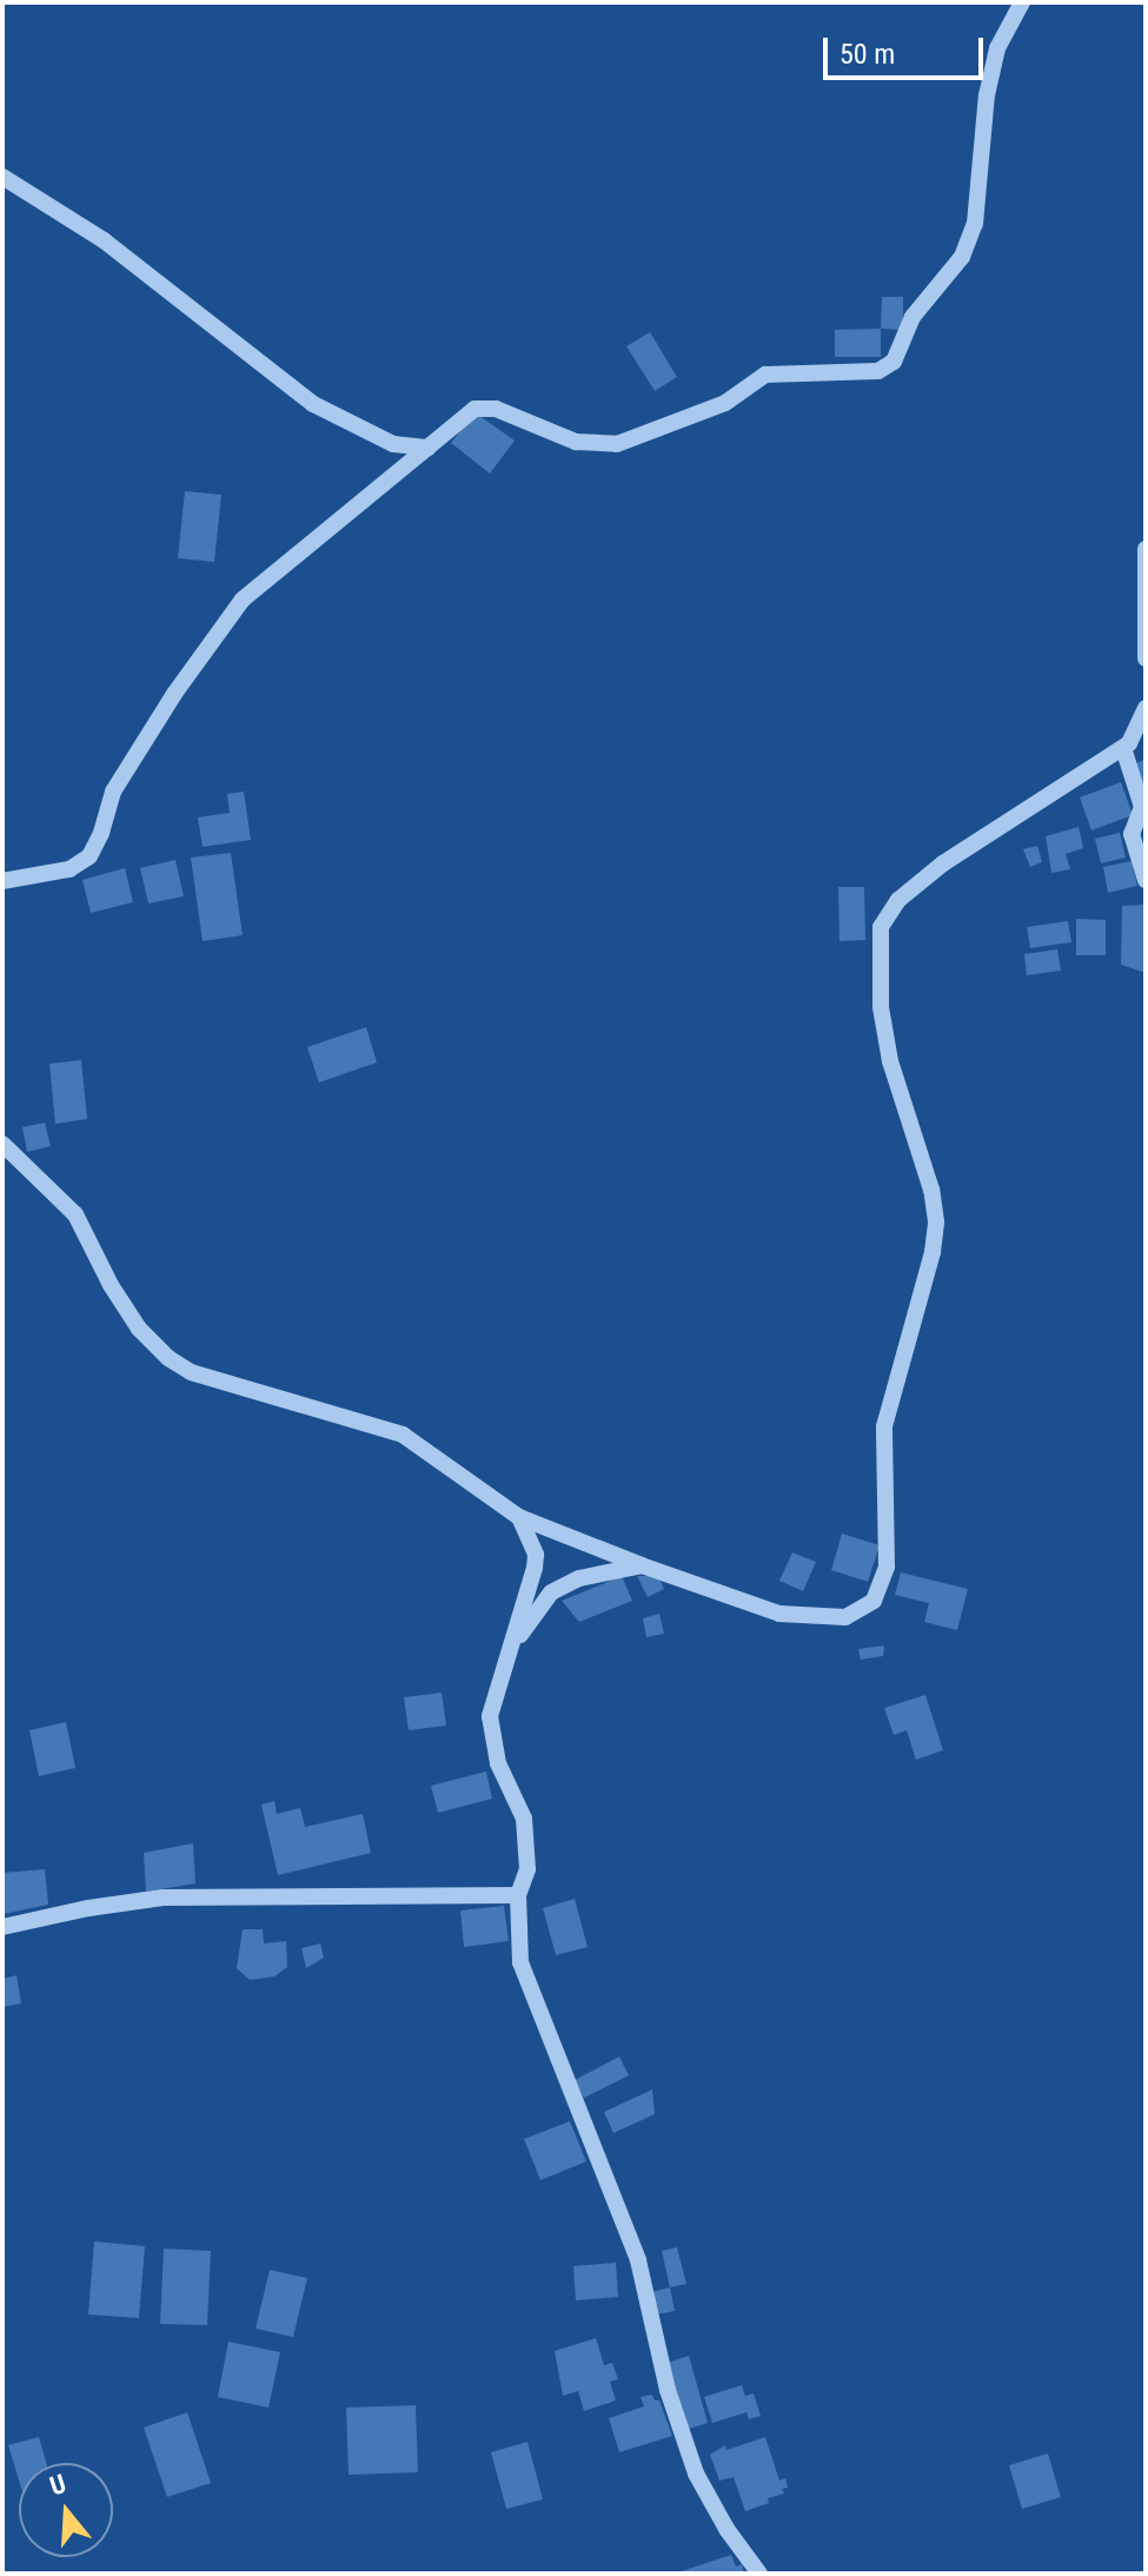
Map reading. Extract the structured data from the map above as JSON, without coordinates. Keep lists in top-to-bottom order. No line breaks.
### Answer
{"scale_bar":"50 m","north":"top"}
